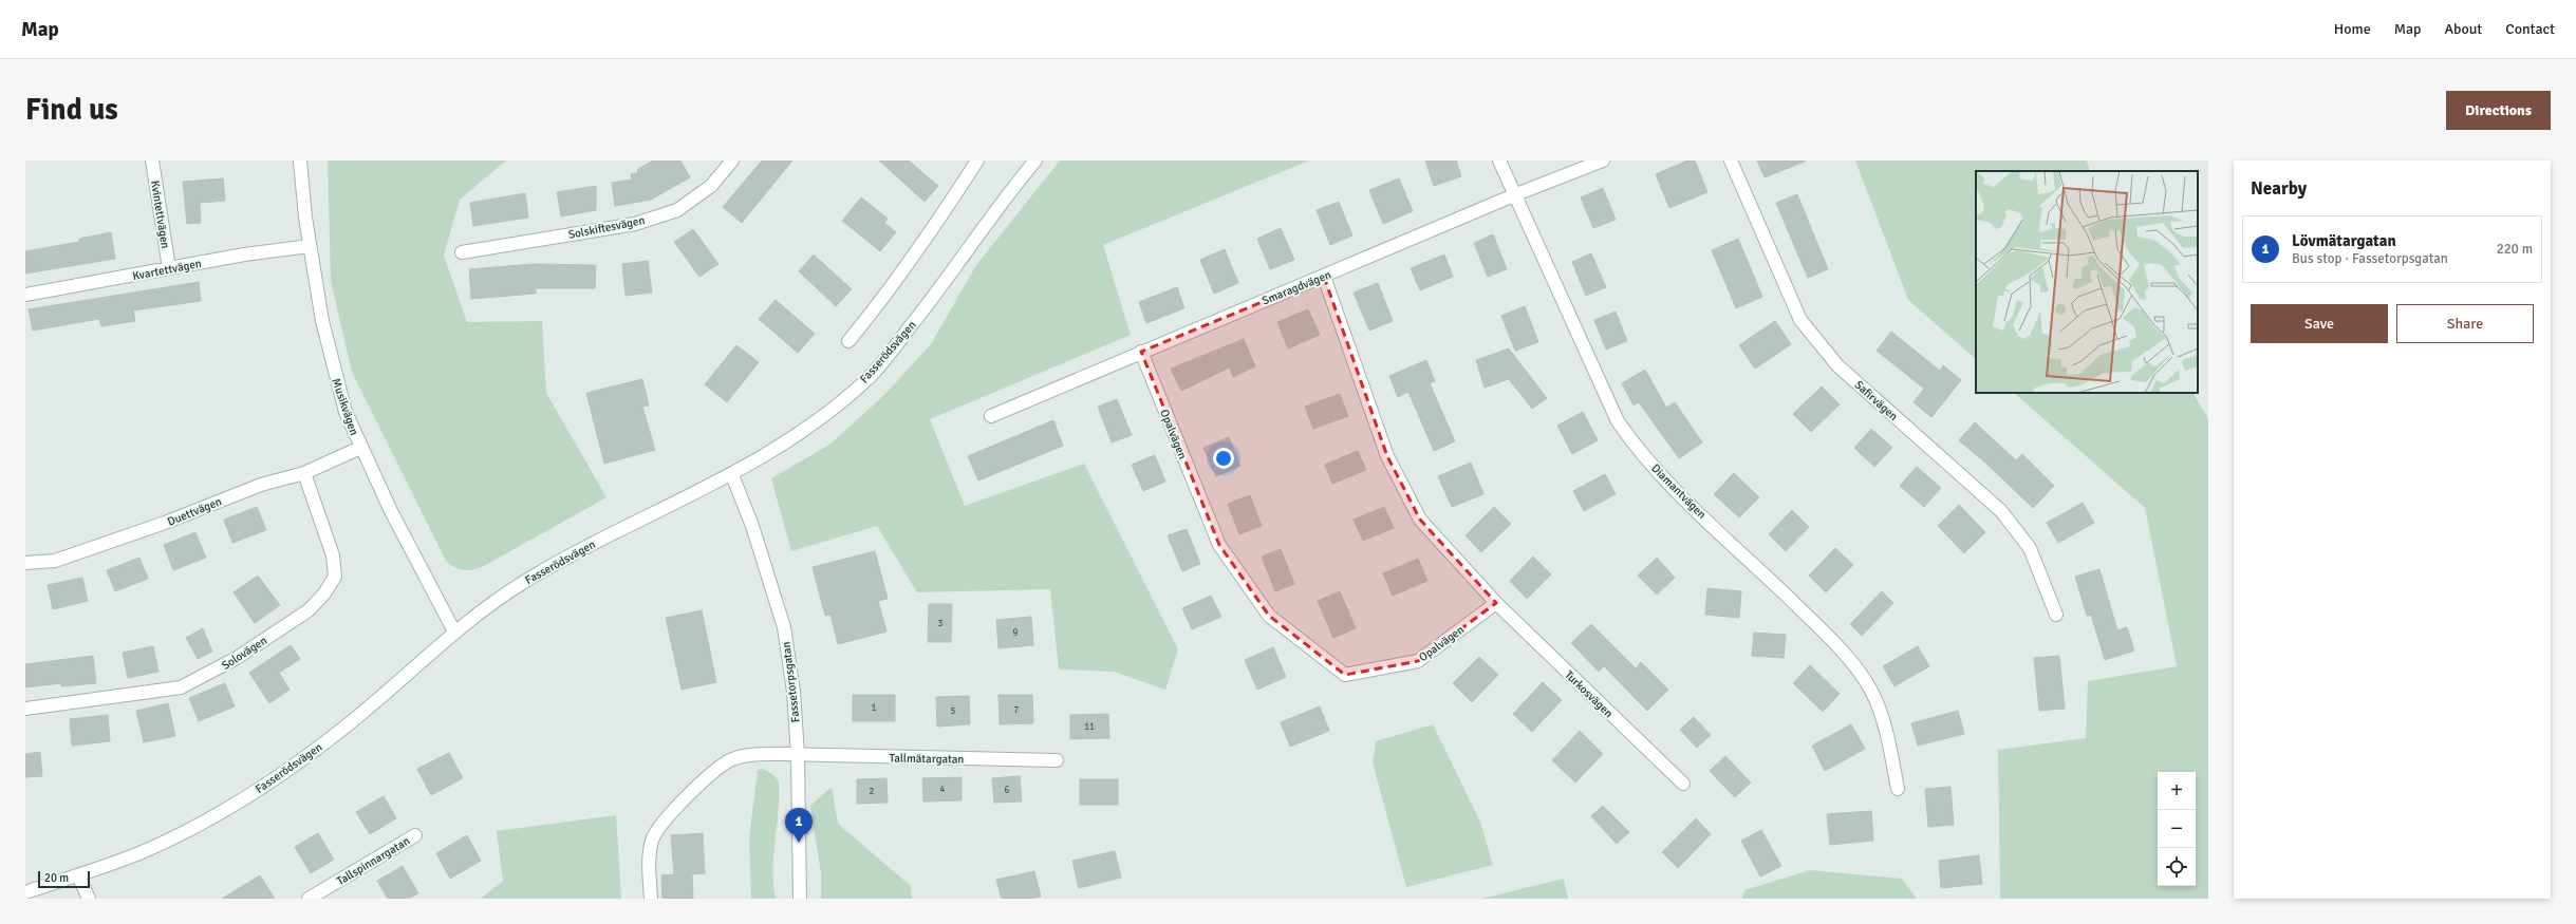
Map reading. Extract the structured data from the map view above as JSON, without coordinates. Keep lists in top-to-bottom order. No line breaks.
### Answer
{"streets":{"street":["Kvintettvägen","Solskiftesvägen","Kvartettvägen","Smaragdvägen","Fasserödsvägen","Safirvägen","Musikvägen","Opalvägen","Diamantvägen","Duettvägen","Solovägen","Fassetorpsgatan","Turkosvägen","Tallmätargatan","Tallspinnargatan"]},"crossings":[["Kvintettvägen","Kvartettvägen"],["Kvartettvägen","Musikvägen"],["Smaragdvägen","Opalvägen"],["Smaragdvägen","Diamantvägen"],["Fasserödsvägen","Musikvägen"],["Fasserödsvägen","Fassetorpsgatan"],["Musikvägen","Duettvägen"],["Opalvägen","Turkosvägen"],["Duettvägen","Solovägen"],["Fassetorpsgatan","Tallmätargatan"]],"house_numbers":["3","9","1","7","5","11","4","6","2"],"scale_bar":"20 m","page":{"header":"Map","nav":["Home","Map","About","Contact"],"buttons":["Directions",["Save","Share"]],"title":"Find us","heading":"Nearby","list":[{"mark":"1","name":"Lövmätargatan","note":"Bus stop · Fassetorpsgatan","value":"220 m"}],"map_buttons":["+","−"],"pins":"1","scale":"20 m"}}
